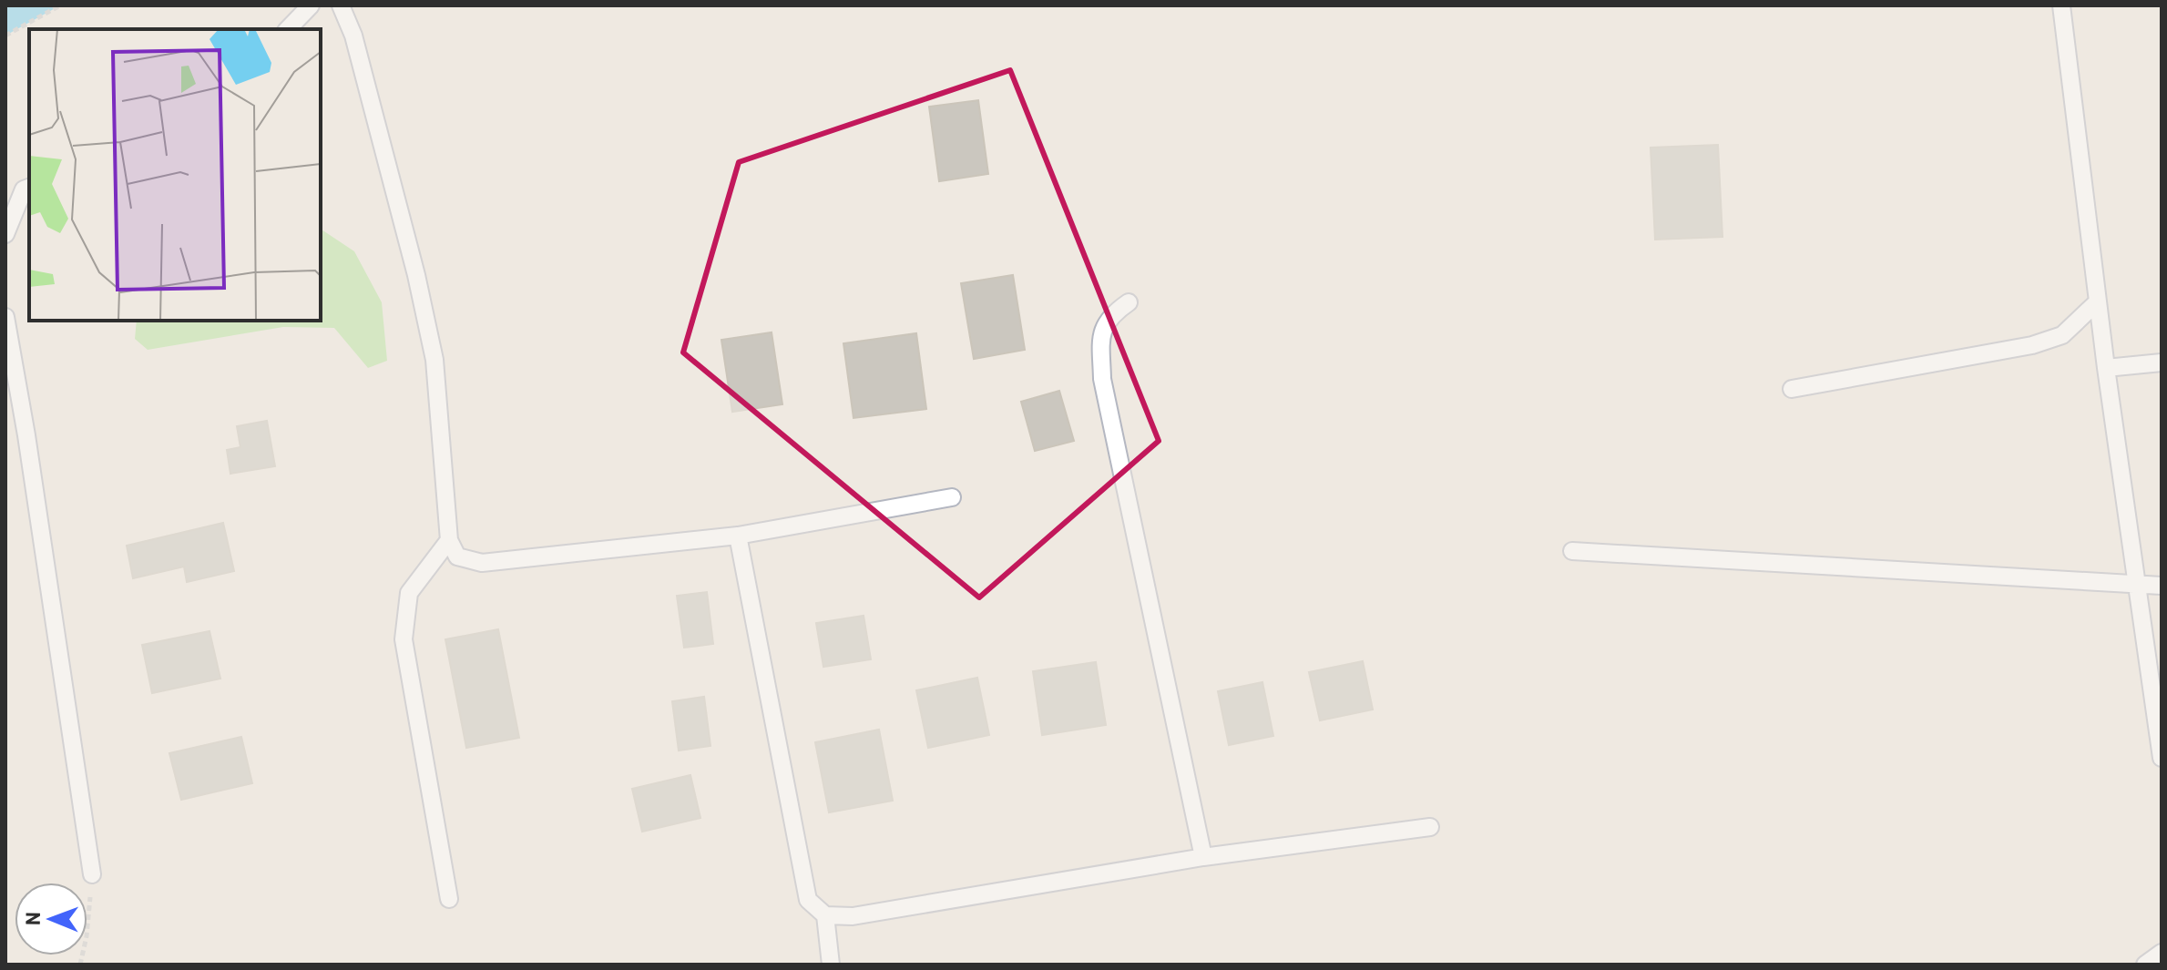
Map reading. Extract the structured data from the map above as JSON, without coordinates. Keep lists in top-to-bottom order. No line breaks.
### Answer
{"north":"left"}
